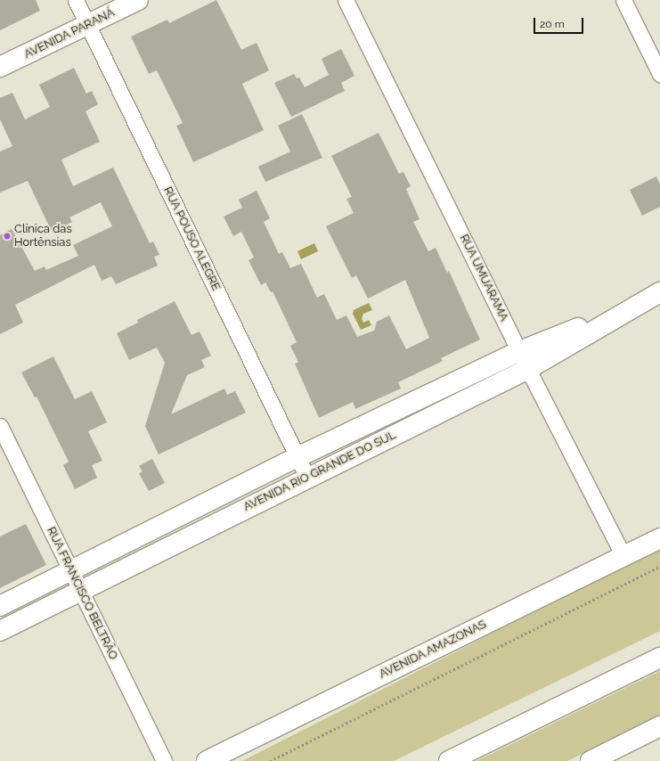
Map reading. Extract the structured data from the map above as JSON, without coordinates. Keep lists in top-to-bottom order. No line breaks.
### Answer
{"streets":{"main road":["AVENIDA PARANÁ","AVENIDA RIO GRANDE DO SUL","AVENIDA AMAZONAS"],"street":["RUA POUSO ALEGRE","RUA UMUARAMA","RUA FRANCISCO BELTRÃO"]},"crossings":[["AVENIDA PARANÁ","RUA POUSO ALEGRE"],["RUA POUSO ALEGRE","AVENIDA RIO GRANDE DO SUL"],["RUA UMUARAMA","AVENIDA RIO GRANDE DO SUL"],["RUA UMUARAMA","AVENIDA AMAZONAS"],["AVENIDA RIO GRANDE DO SUL","RUA FRANCISCO BELTRÃO"]],"places":["Clínica das Hortênsias"],"scale_bar":"20 m"}
